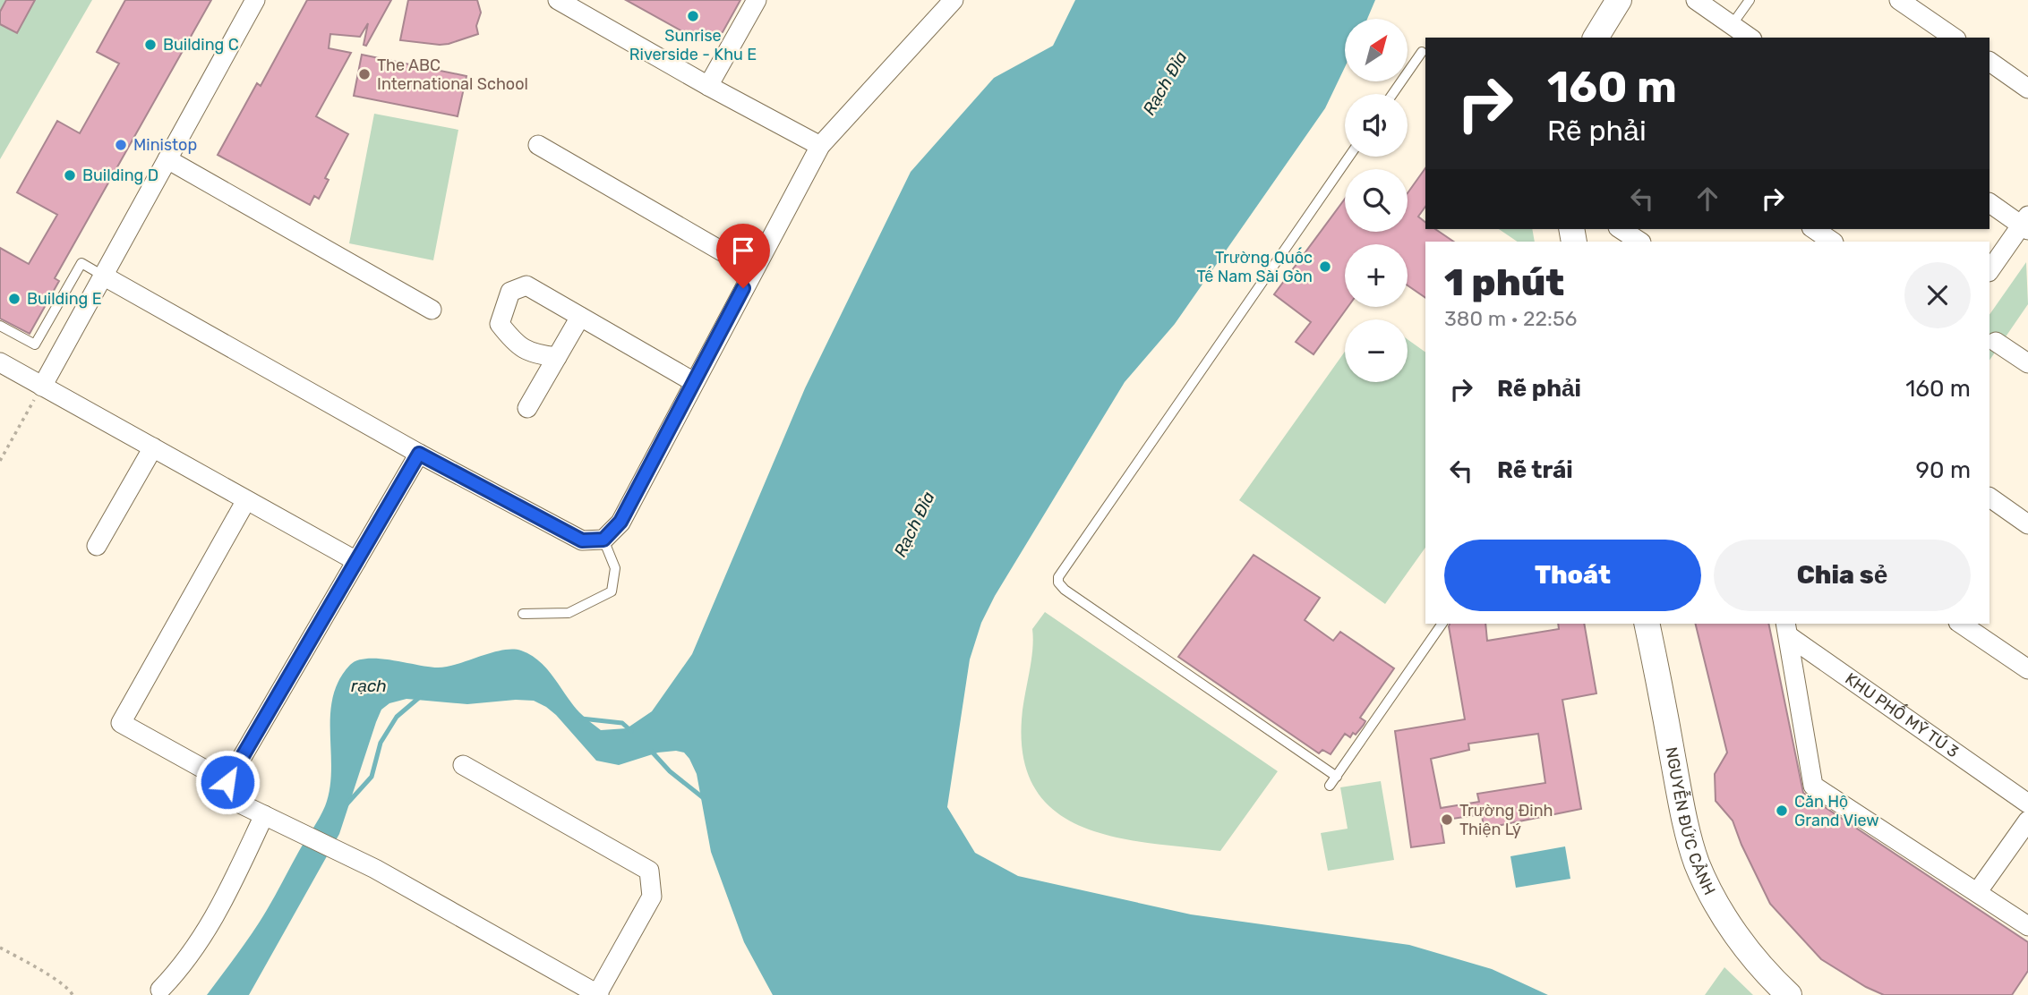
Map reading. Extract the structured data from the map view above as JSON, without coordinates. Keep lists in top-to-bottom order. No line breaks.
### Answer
{"streets":{"main road":["NGUYỄN ĐỨC CẢNH"],"street":["KHU PHỐ MỸ TÚ 3"]},"water":["Rạch Đỉa","rạch"],"places":["Sunrise Riverside - Khu E","Building C","The ABC International School","Ministop","Building D","Trường Quốc Tế Nam Sài Gòn","Building E","Căn Hộ Grand View","Trường Đinh Thiện Lý"],"north":"top right","page":{"map_buttons":["+","−"],"turn":["160 m","Rẽ phải"],"heading":["1 phút","380 m · 22:56"],"list":[{"name":"Rẽ phải","value":"160 m"},{"name":"Rẽ trái","value":"90 m"}],"buttons":["Thoát","Chia sẻ"]}}
